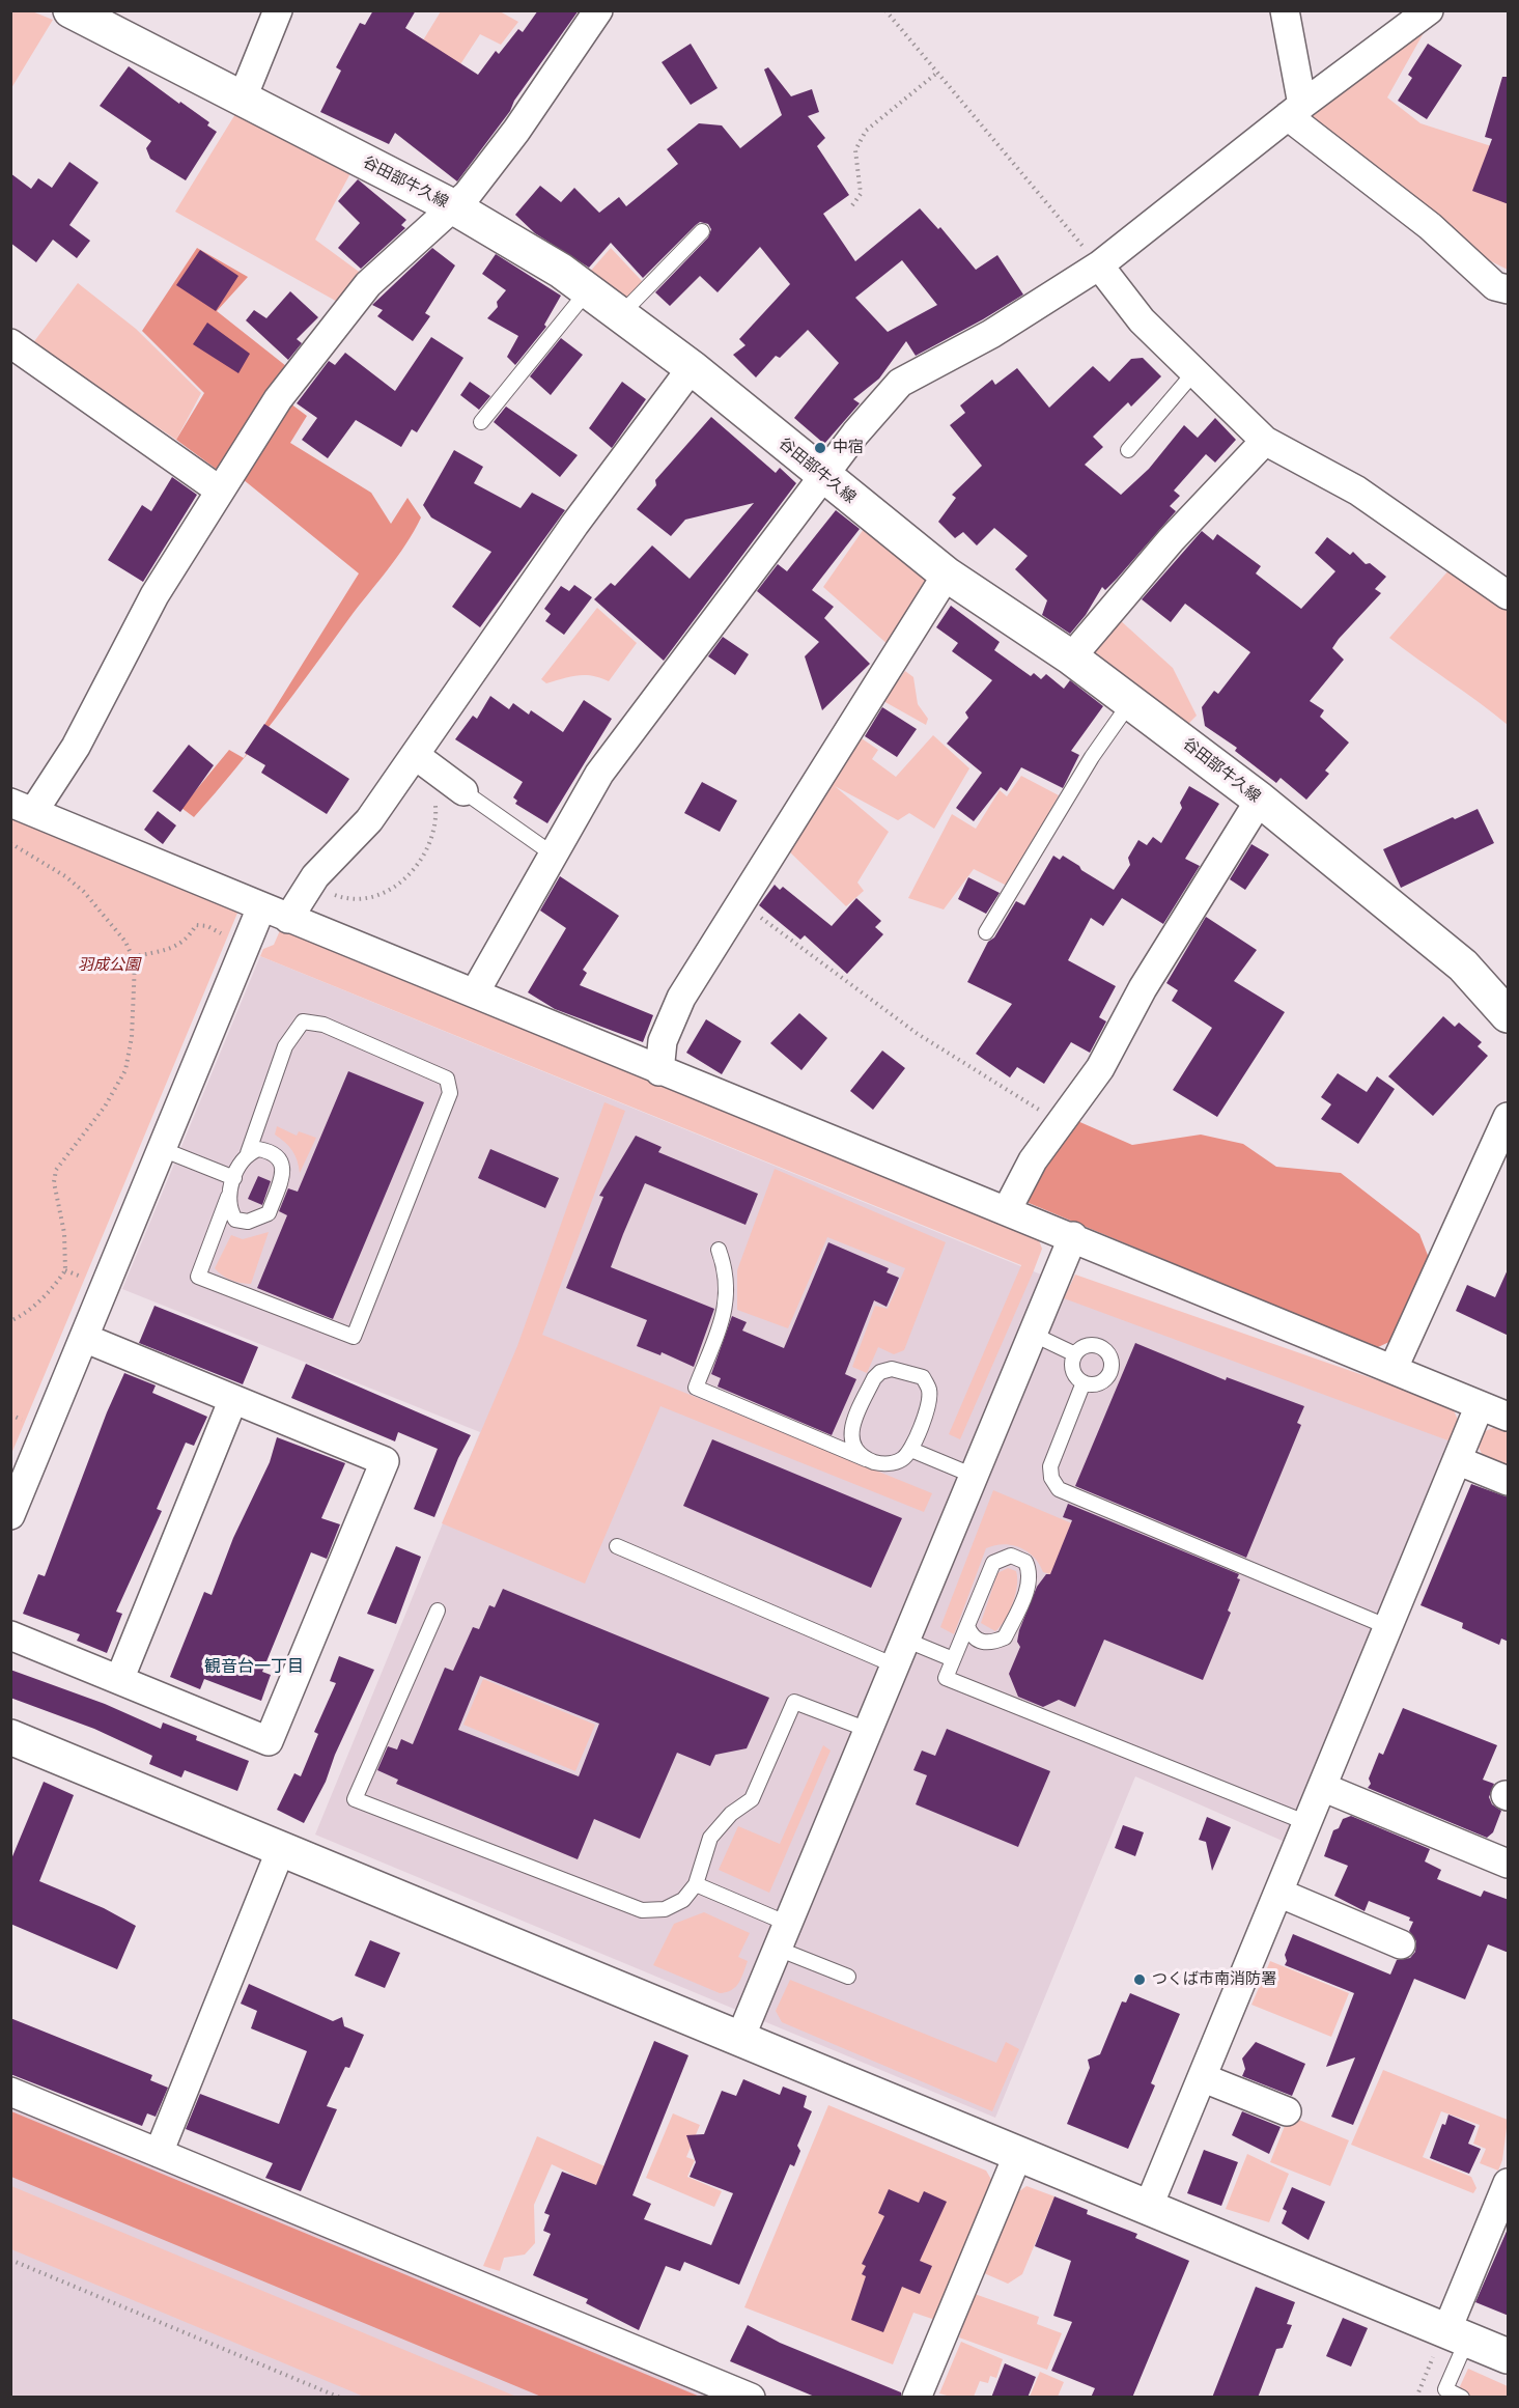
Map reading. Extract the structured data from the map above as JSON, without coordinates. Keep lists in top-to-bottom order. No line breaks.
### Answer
{"streets":{"main road":["谷田部牛久線"]},"districts":["観音台一丁目"],"parks":["羽成公園"],"places":["中宿","つくば市南消防署"]}
